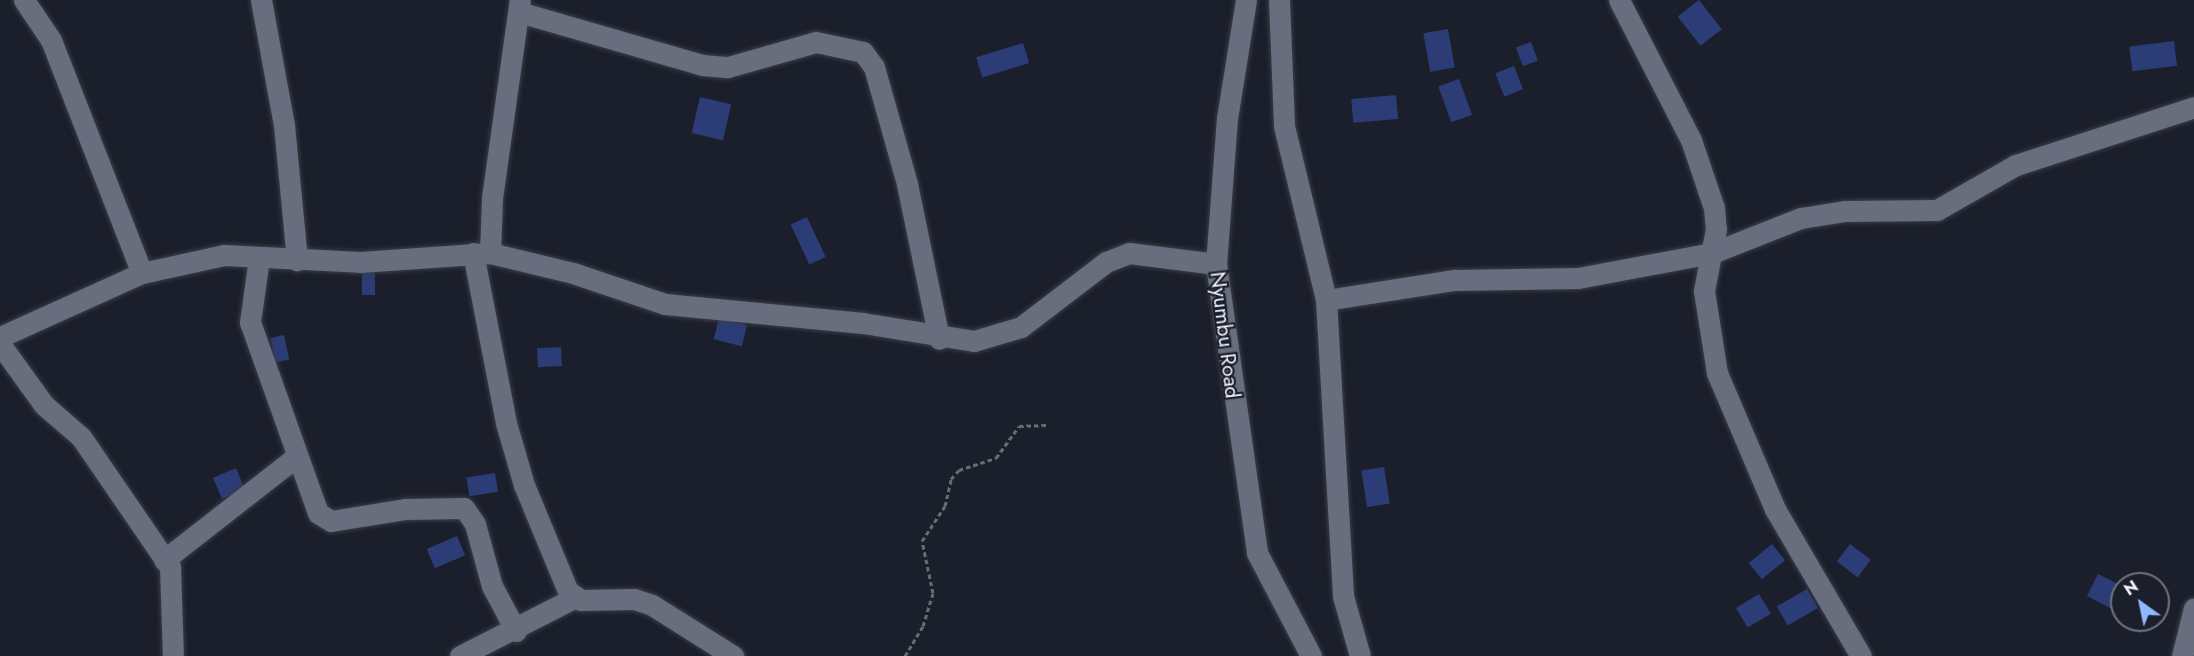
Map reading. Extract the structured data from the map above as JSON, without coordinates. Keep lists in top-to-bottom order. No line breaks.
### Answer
{"streets":{"street":["Nyumbu Road"]},"north":"top left"}
